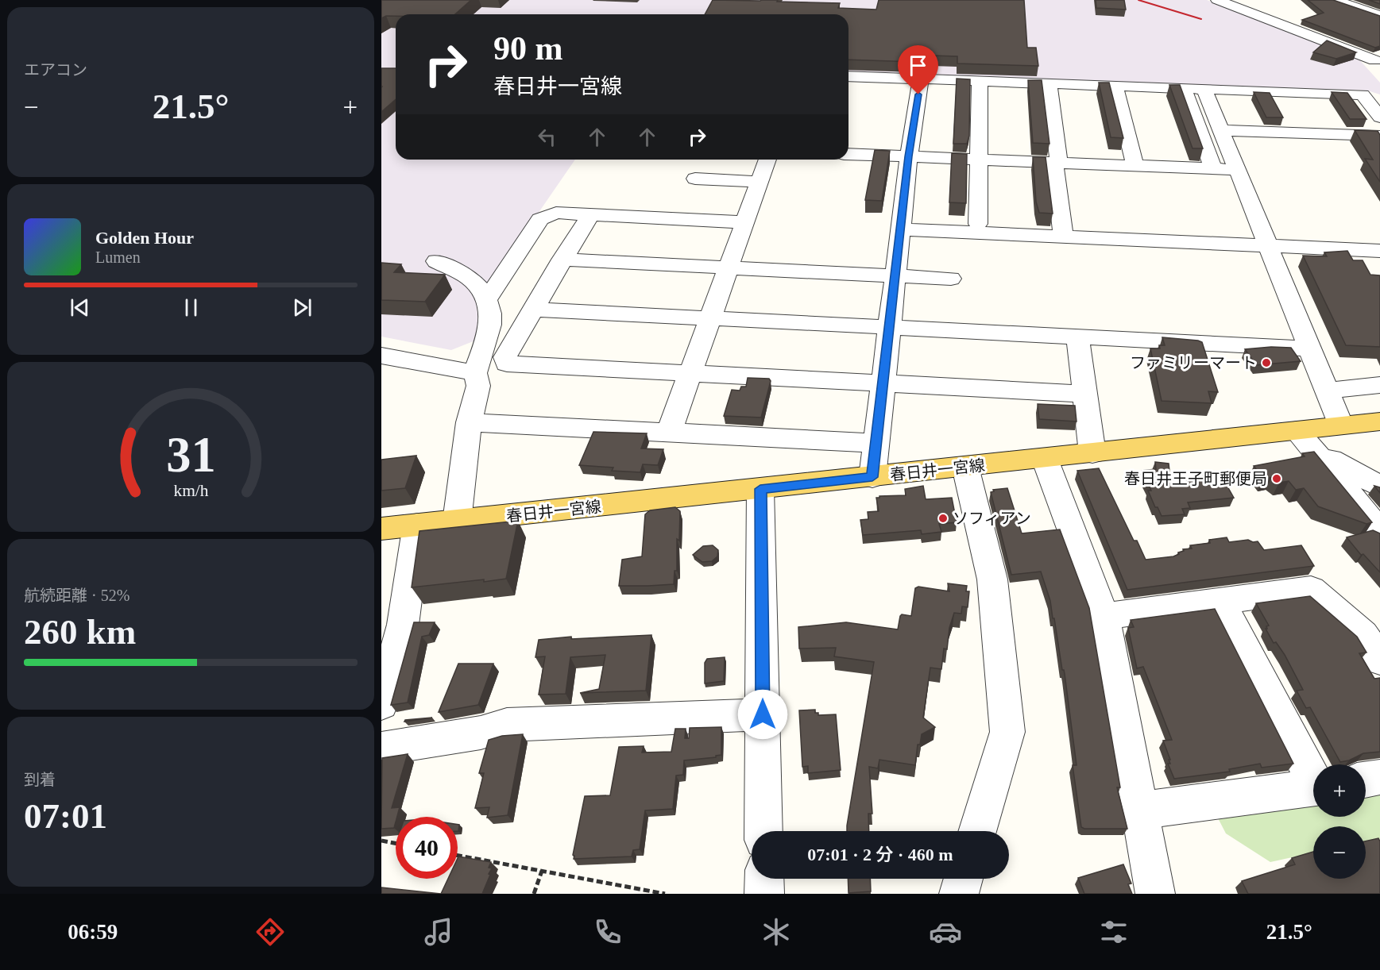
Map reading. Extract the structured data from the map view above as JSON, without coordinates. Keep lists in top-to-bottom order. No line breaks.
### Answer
{"streets":{"main road":["春日井一宮線"]},"places":["ファミリーマート","春日井王子町郵便局","ソフィアン"],"page":{"tile":["エアコン",["航続距離 · 52%","260 km"],["到着","07:01"]],"turn":["90 m","春日井一宮線"],"heat":["−","21.5°","+"],"song":["Golden Hour","Lumen"],"map_buttons":["+","−"],"limit":"40","trip":"07:01 · 2 分 · 460 m","tabs":["06:59","21.5°"],"gauge":["31","km/h"]}}
